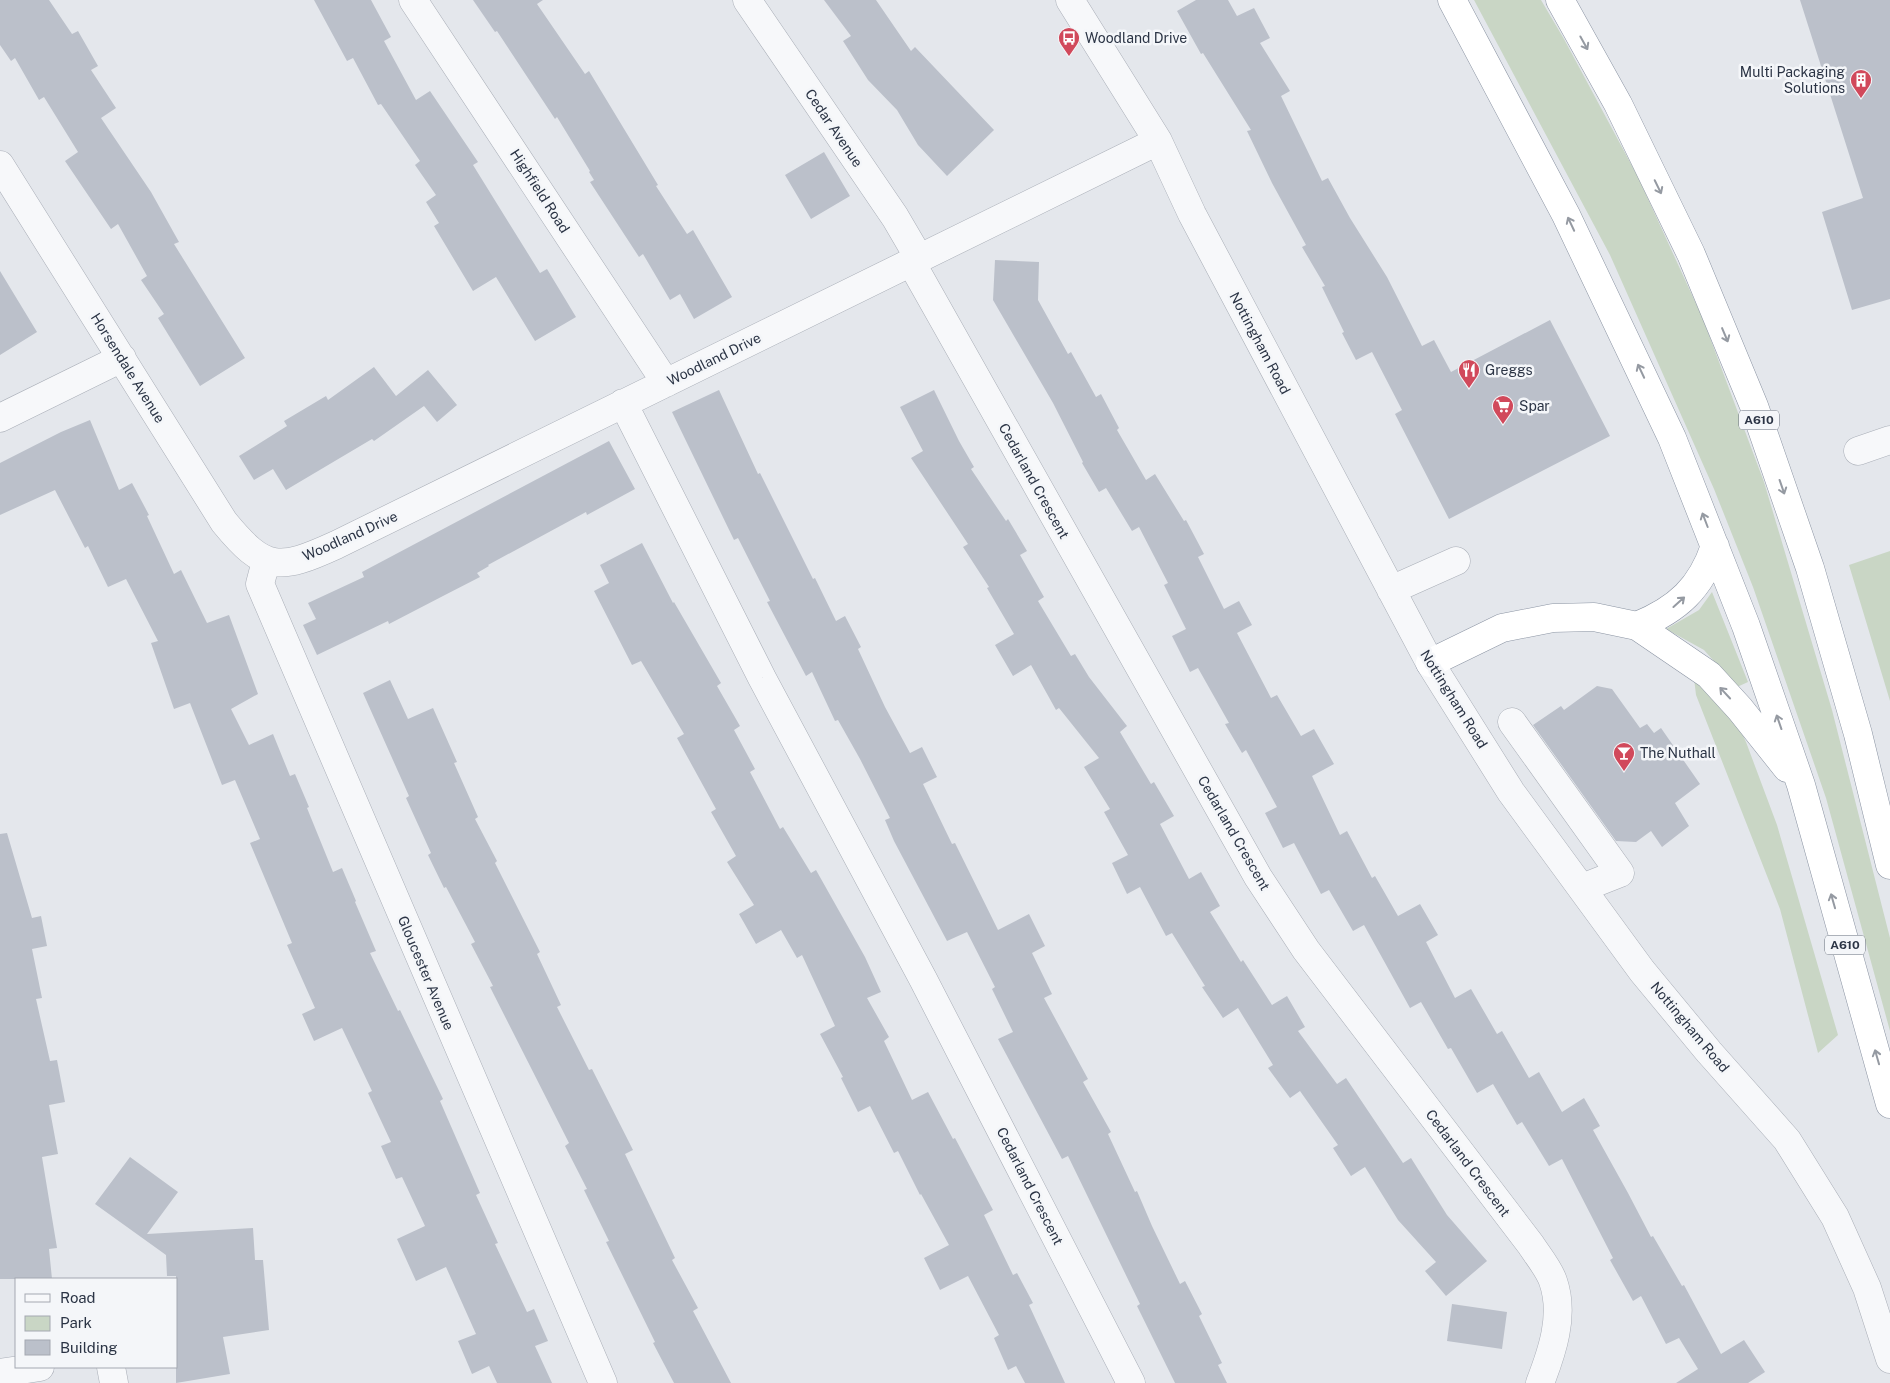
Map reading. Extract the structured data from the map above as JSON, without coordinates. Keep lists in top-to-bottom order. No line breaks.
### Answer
{"streets":{"highway":["A610"],"street":["Cedar Avenue","Highfield Road","Nottingham Road","Woodland Drive","Horsendale Avenue","Cedarland Crescent","Gloucester Avenue"]},"crossings":[["Cedar Avenue","Woodland Drive"],["Cedar Avenue","Cedarland Crescent"],["Highfield Road","Woodland Drive"],["Nottingham Road","Woodland Drive"],["Woodland Drive","Horsendale Avenue"],["Woodland Drive","Cedarland Crescent"],["Woodland Drive","Gloucester Avenue"],["Horsendale Avenue","Gloucester Avenue"]],"places":{"bus stop":["Woodland Drive"],"building":["Multi Packaging Solutions"],"restaurant":["Greggs"],"supermarket":["Spar"],"bar":["The Nuthall"]},"legend":["Road","Park","Building"]}
